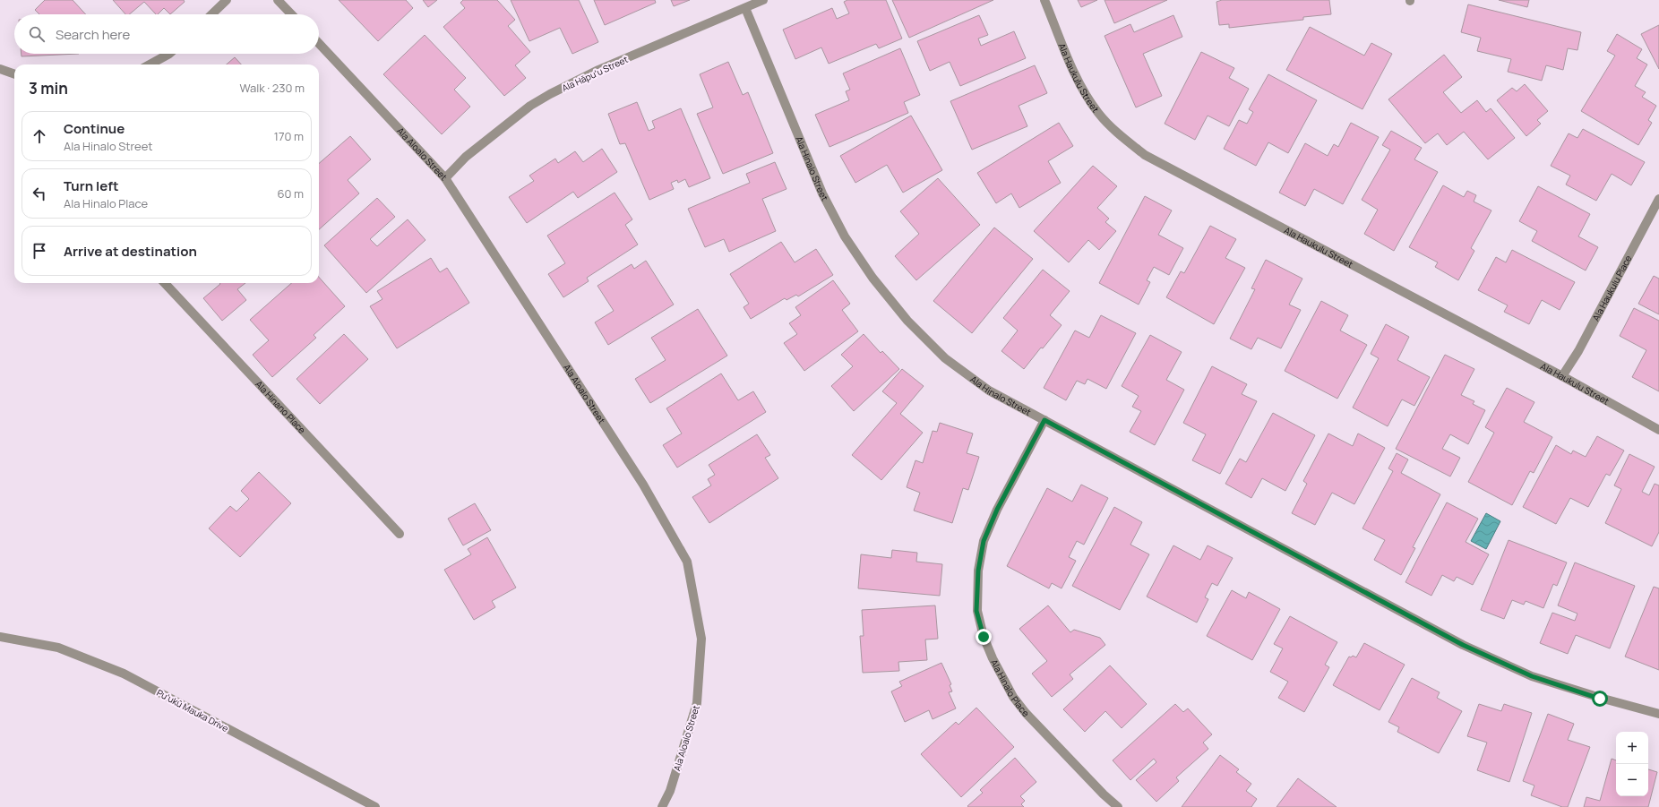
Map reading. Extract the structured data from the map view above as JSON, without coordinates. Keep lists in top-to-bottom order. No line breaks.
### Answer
{"streets":{"street":["Ala Hāpuʻu Street","Ala Haukulu Street","Ala Aloalo Street","Ala Hinalo Street","Ala Haukulu Place","Ala Hinano Place","Ala Hinalo Place","Puʻukū Mauka Drive"]},"crossings":[["Ala Hāpuʻu Street","Ala Aloalo Street"],["Ala Hāpuʻu Street","Ala Hinalo Street"],["Ala Haukulu Street","Ala Haukulu Place"],["Ala Hinalo Street","Ala Hinalo Place"]],"page":{"search":"Search here","heading":["3 min","Walk · 230 m"],"list":[["Continue","Ala Hinalo Street","170 m"],["Turn left","Ala Hinalo Place","60 m"],"Arrive at destination"],"map_buttons":["+","−"]}}
